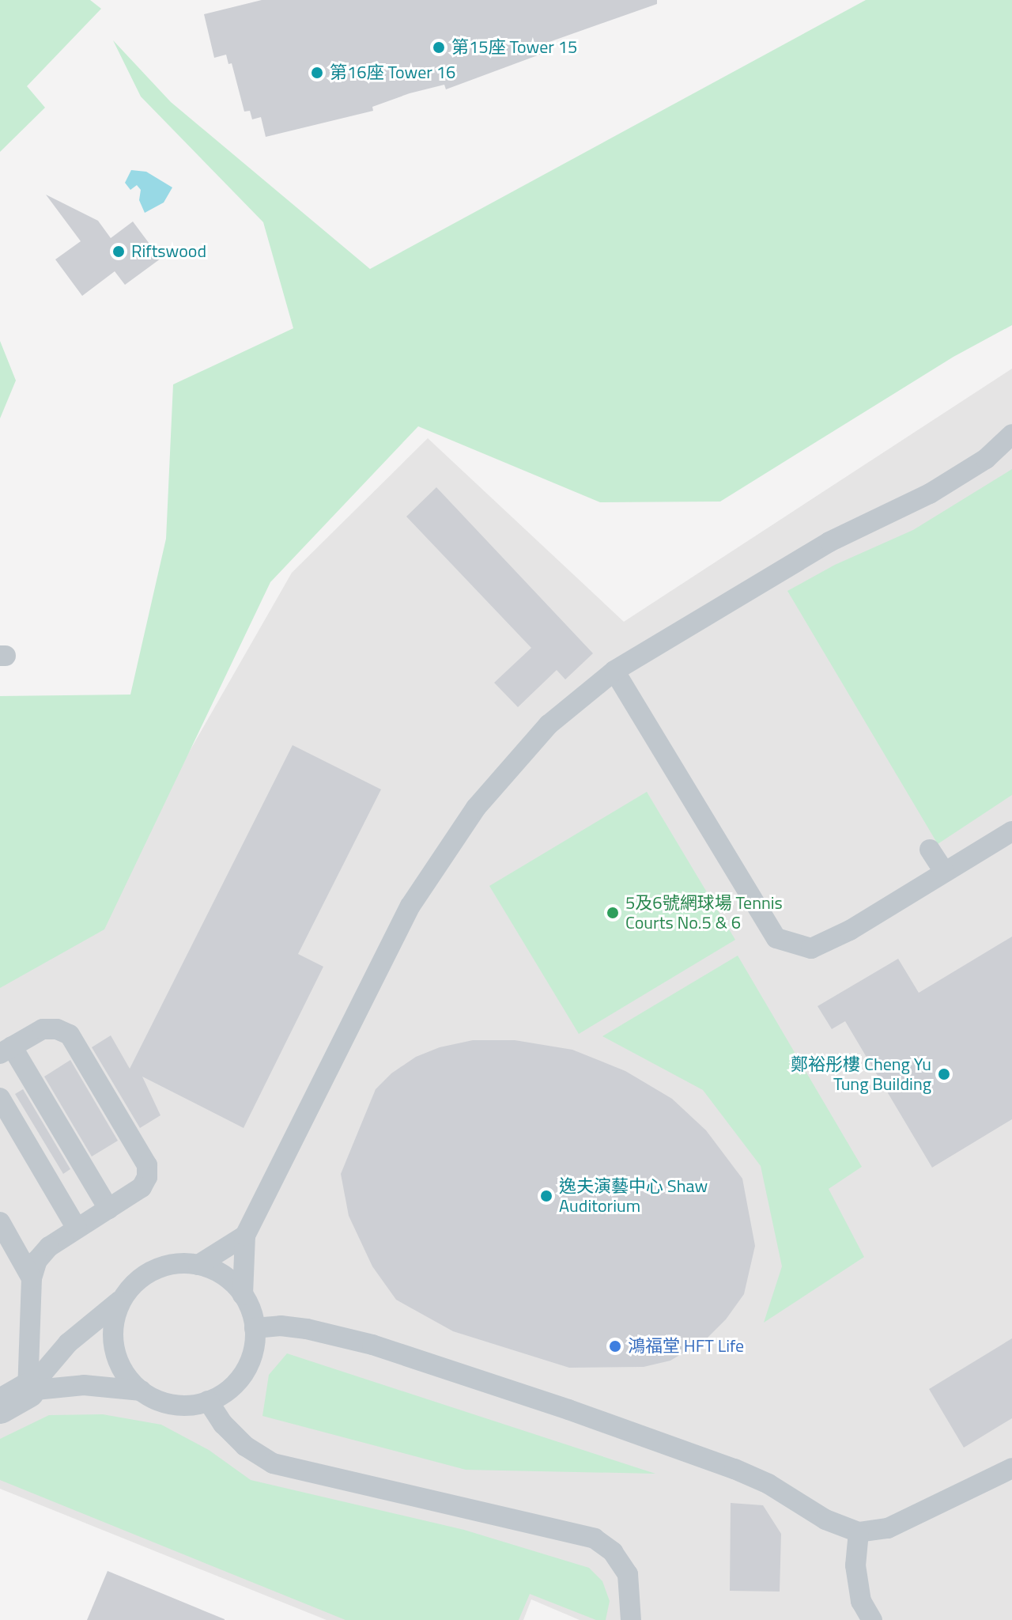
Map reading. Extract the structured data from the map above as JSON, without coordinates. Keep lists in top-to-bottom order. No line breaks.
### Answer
{"places":["第15座 Tower 15","第16座 Tower 16","Riftswood","5及6號網球場 Tennis Courts No.5 & 6","鄭裕彤樓 Cheng Yu Tung Building","逸夫演藝中心 Shaw Auditorium","鴻福堂 HFT Life"]}
